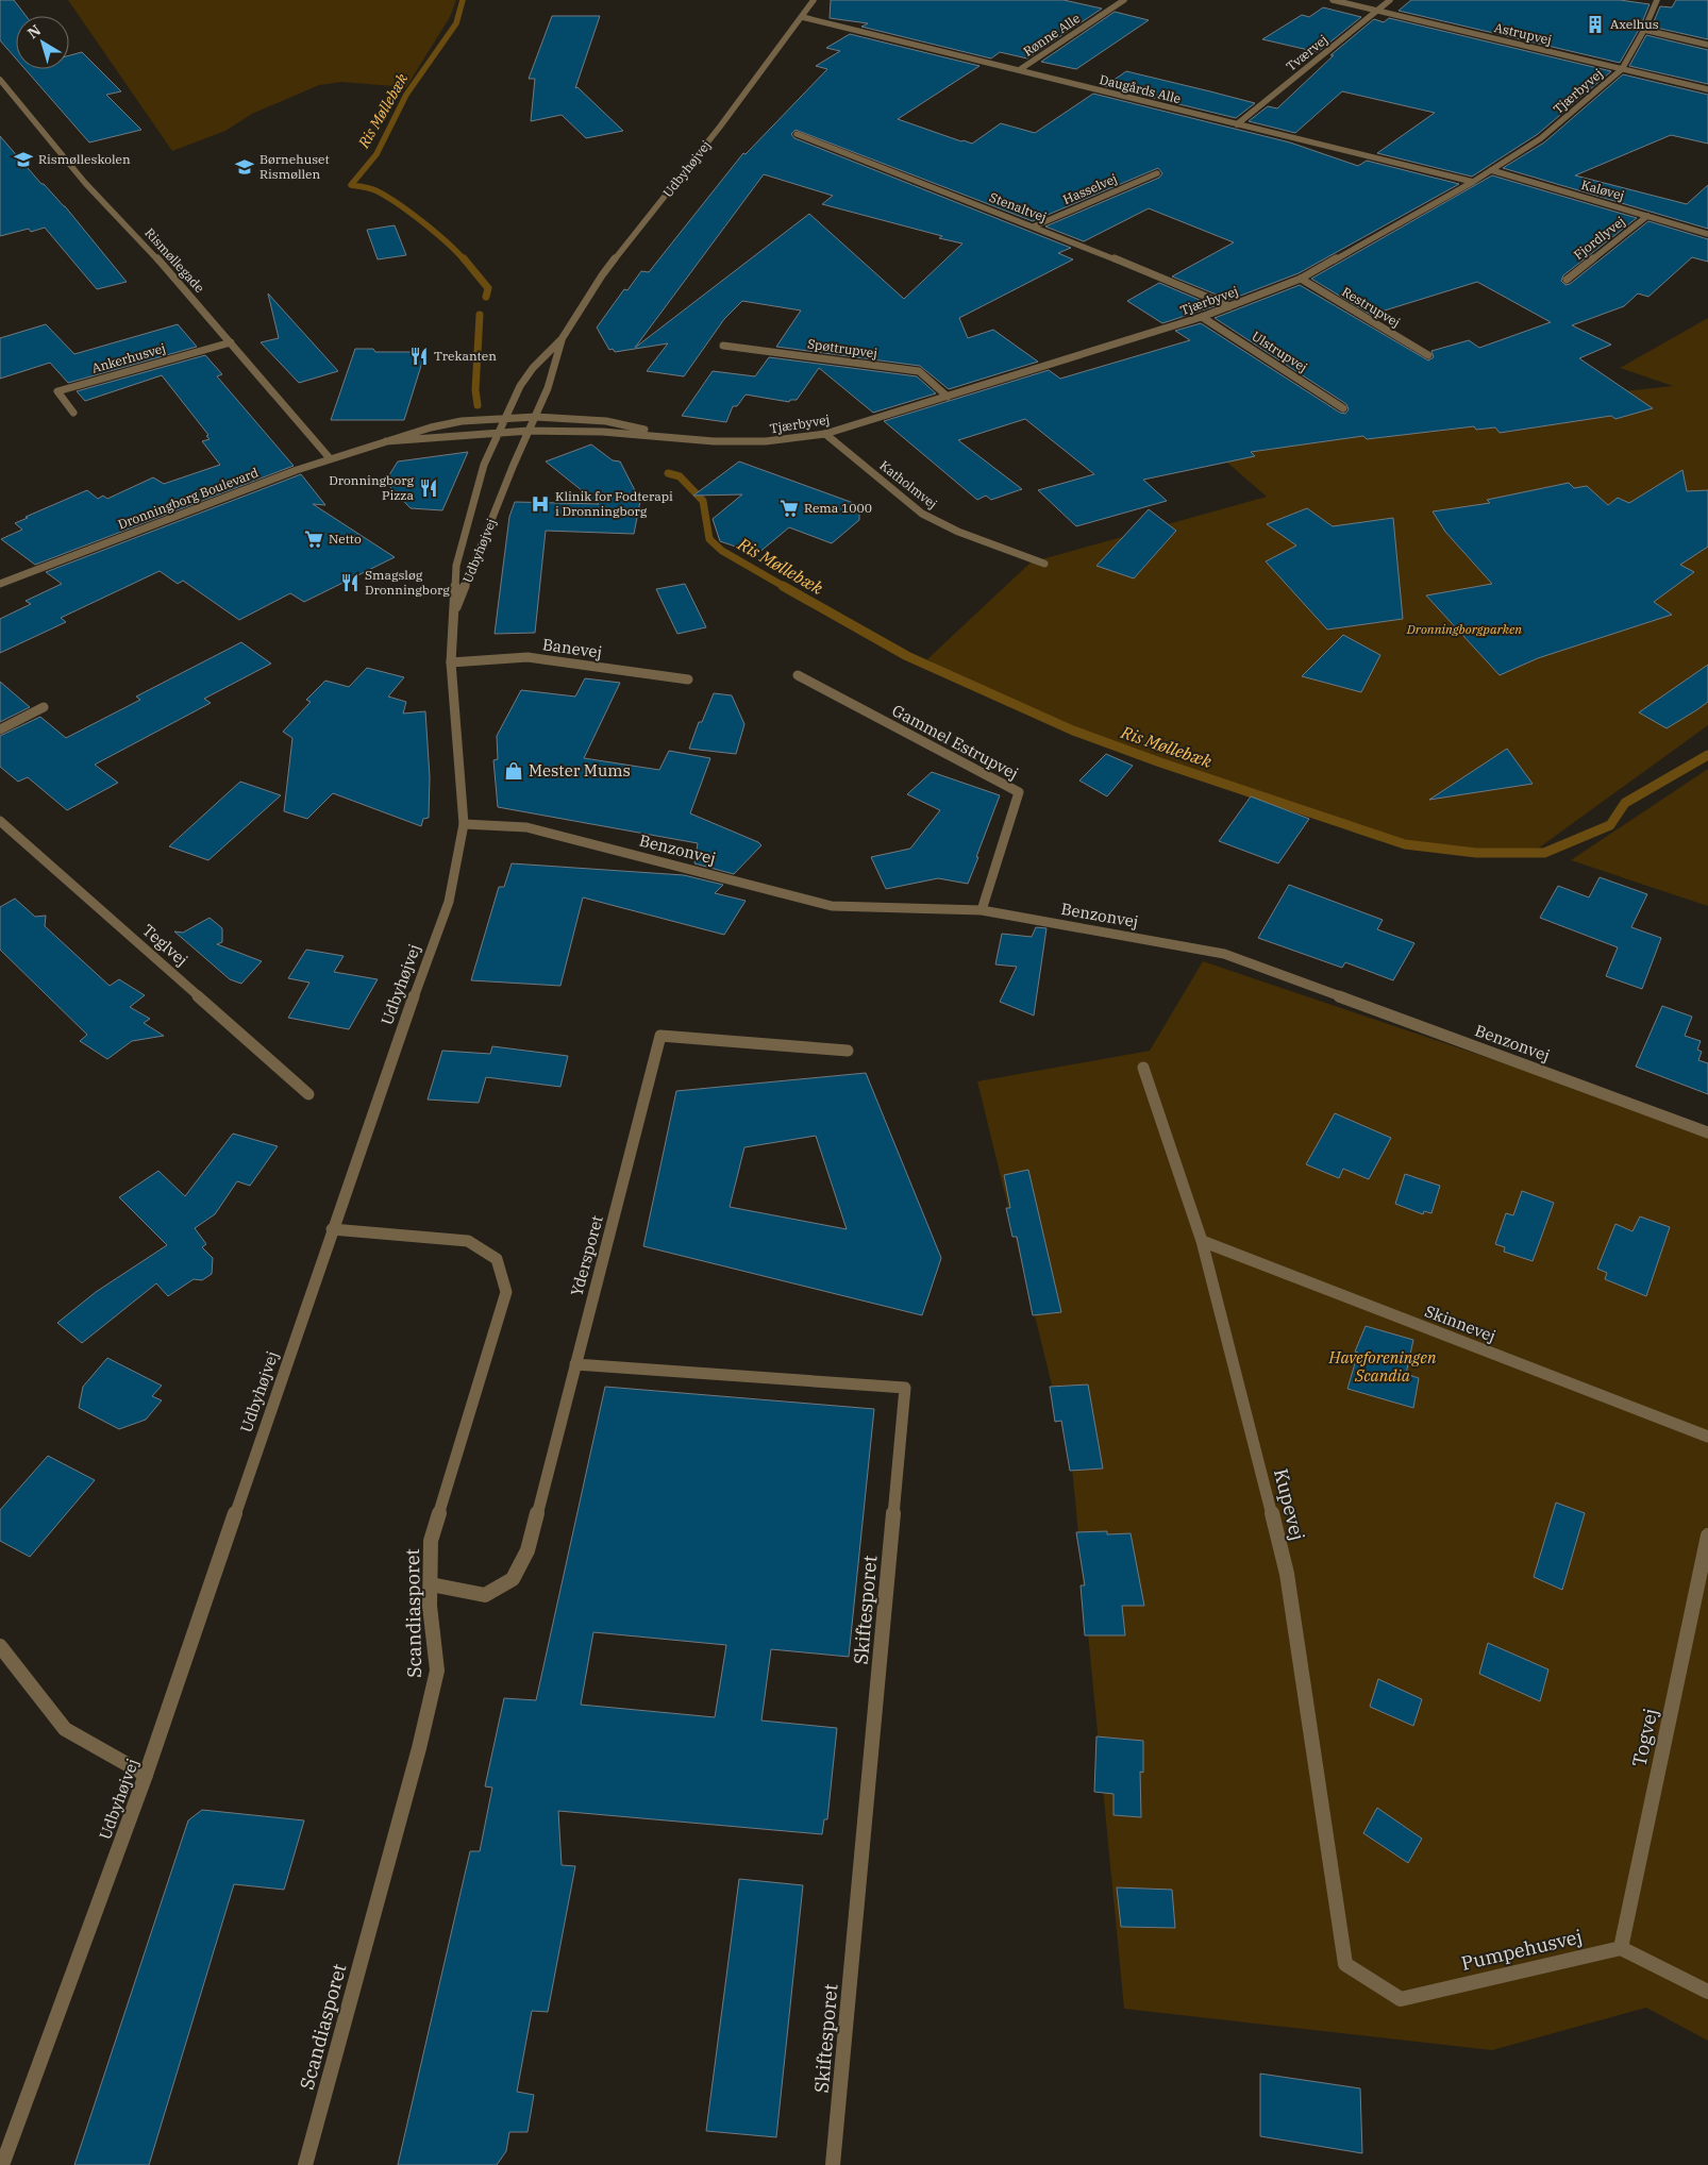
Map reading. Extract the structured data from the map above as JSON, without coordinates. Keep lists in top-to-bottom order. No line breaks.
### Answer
{"streets":{"street":["Astrupvej","Rønne Alle","Tværvej","Daugårds Alle","Tjærbyvej","Udbyhøjvej","Hasselvej","Kaløvej","Stenaltvej","Fjordlyvej","Rismøllegade","Restrupvej","Spøttrupvej","Ulstrupvej","Ankerhusvej","Katholmvej","Dronningborg Boulevard","Banevej","Gammel Estrupvej","Benzonvej","Teglvej","Ydersporet","Skinnevej","Kupevej","Skiftesporet","Scandiasporet","Togvej","Pumpehusvej"]},"crossings":[["Astrupvej","Tværvej"],["Astrupvej","Tjærbyvej"],["Rønne Alle","Daugårds Alle"],["Tværvej","Daugårds Alle"],["Daugårds Alle","Tjærbyvej"],["Daugårds Alle","Udbyhøjvej"],["Tjærbyvej","Udbyhøjvej"],["Tjærbyvej","Kaløvej"],["Tjærbyvej","Stenaltvej"],["Tjærbyvej","Restrupvej"],["Tjærbyvej","Spøttrupvej"],["Tjærbyvej","Ulstrupvej"],["Tjærbyvej","Katholmvej"],["Tjærbyvej","Dronningborg Boulevard"],["Udbyhøjvej","Dronningborg Boulevard"],["Udbyhøjvej","Banevej"],["Udbyhøjvej","Benzonvej"],["Udbyhøjvej","Scandiasporet"],["Hasselvej","Stenaltvej"],["Kaløvej","Fjordlyvej"],["Rismøllegade","Ankerhusvej"],["Rismøllegade","Dronningborg Boulevard"],["Gammel Estrupvej","Benzonvej"],["Ydersporet","Skiftesporet"],["Ydersporet","Scandiasporet"],["Skinnevej","Kupevej"],["Kupevej","Pumpehusvej"],["Togvej","Pumpehusvej"]],"water":["Ris Møllebæk"],"parks":["Dronningborgparken","Haveforeningen Scandia"],"places":{"building":["Axelhus"],"school or university":["Rismølleskolen","Børnehuset Rismøllen"],"restaurant":["Trekanten","Dronningborg Pizza","Smagsløg Dronningborg"],"hospital":["Klinik for Fodterapi i Dronningborg"],"supermarket":["Rema 1000","Netto"],"shop":["Mester Mums"]},"north":"top left"}
